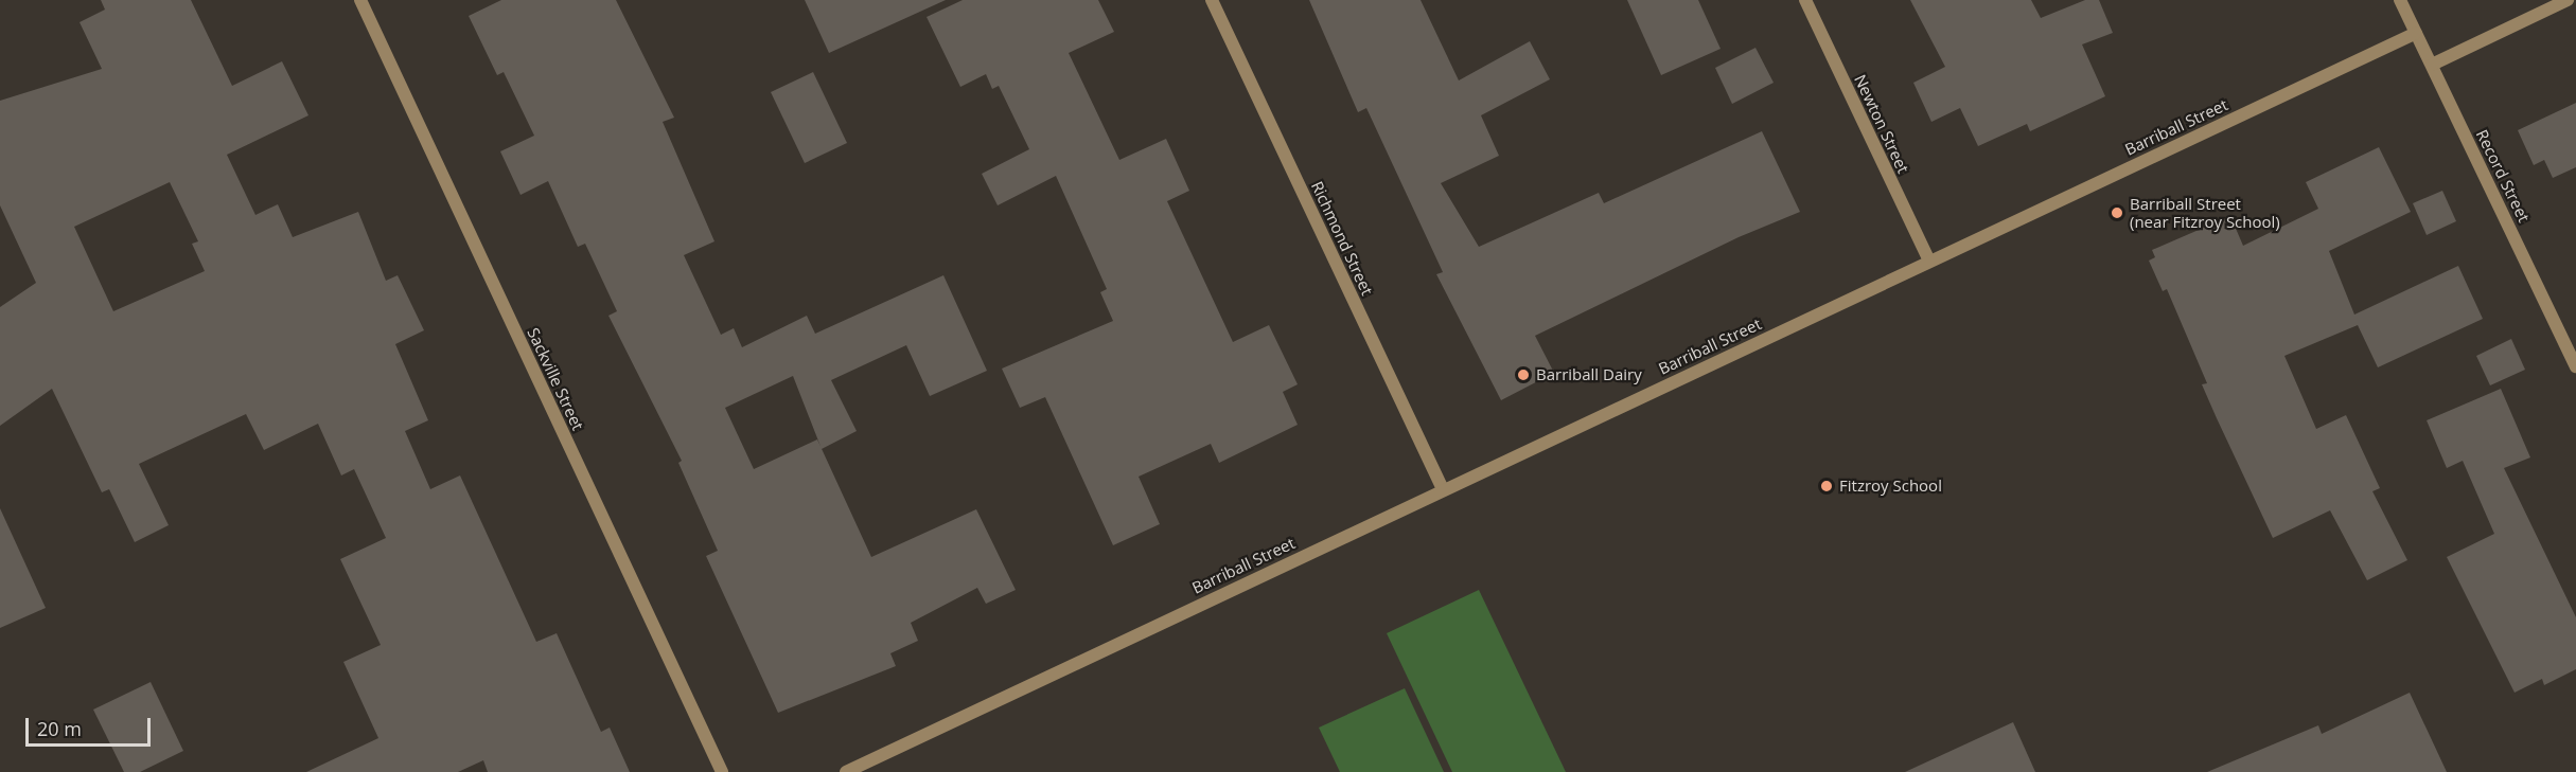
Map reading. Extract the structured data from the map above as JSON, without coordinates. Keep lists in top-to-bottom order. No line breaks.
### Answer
{"streets":{"street":["Newton Street","Barriball Street","Record Street","Richmond Street","Sackville Street"]},"crossings":[["Newton Street","Barriball Street"],["Barriball Street","Record Street"],["Barriball Street","Richmond Street"]],"places":["Barriball Street (near Fitzroy School)","Barriball Dairy","Fitzroy School"],"scale_bar":"20 m"}
